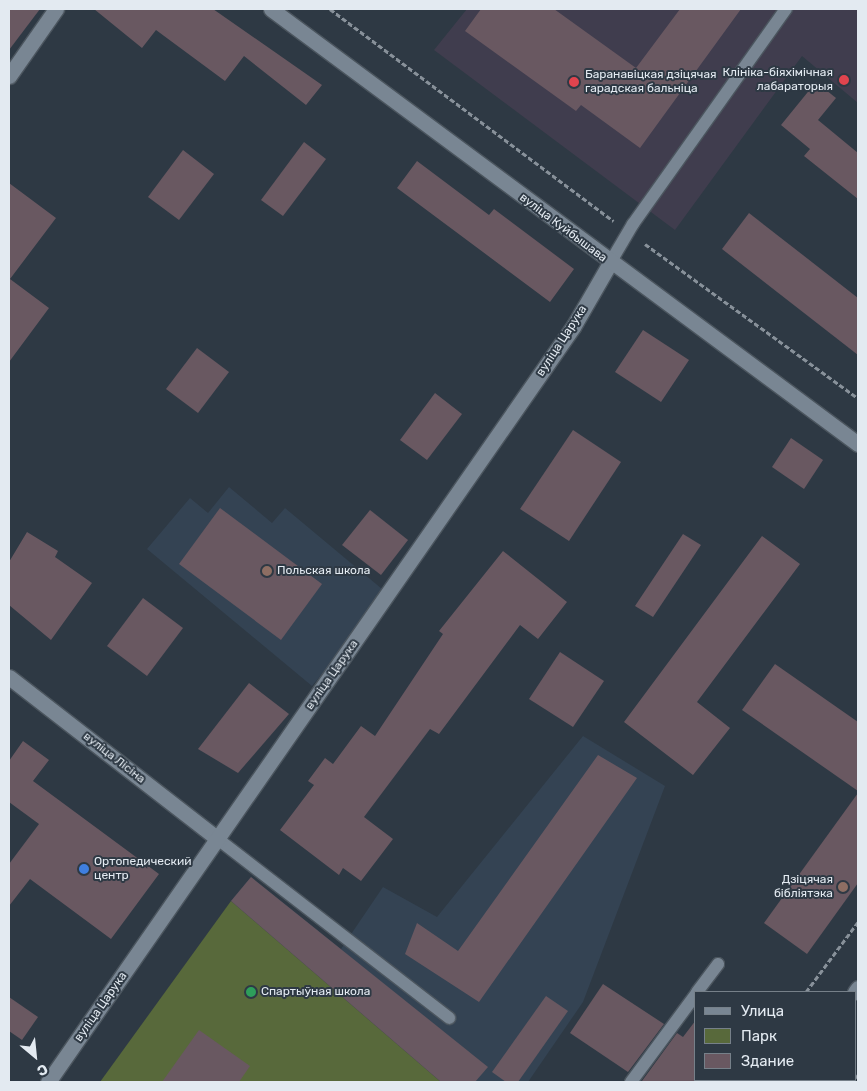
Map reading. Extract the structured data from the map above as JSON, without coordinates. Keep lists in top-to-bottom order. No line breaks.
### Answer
{"streets":{"street":["вуліца Куйбышава","вуліца Царука","вуліца Лісіна"]},"crossings":[["вуліца Куйбышава","вуліца Царука"],["вуліца Царука","вуліца Лісіна"]],"places":["Клініка-біяхімічная лабараторыя","Баранавіцкая дзіцячая гарадская бальніца","Польская школа","Ортопедический центр","Дзіцячая бібліятэка","Спартыўная школа"],"legend":["Улица","Парк","Здание"],"north":"bottom right"}
